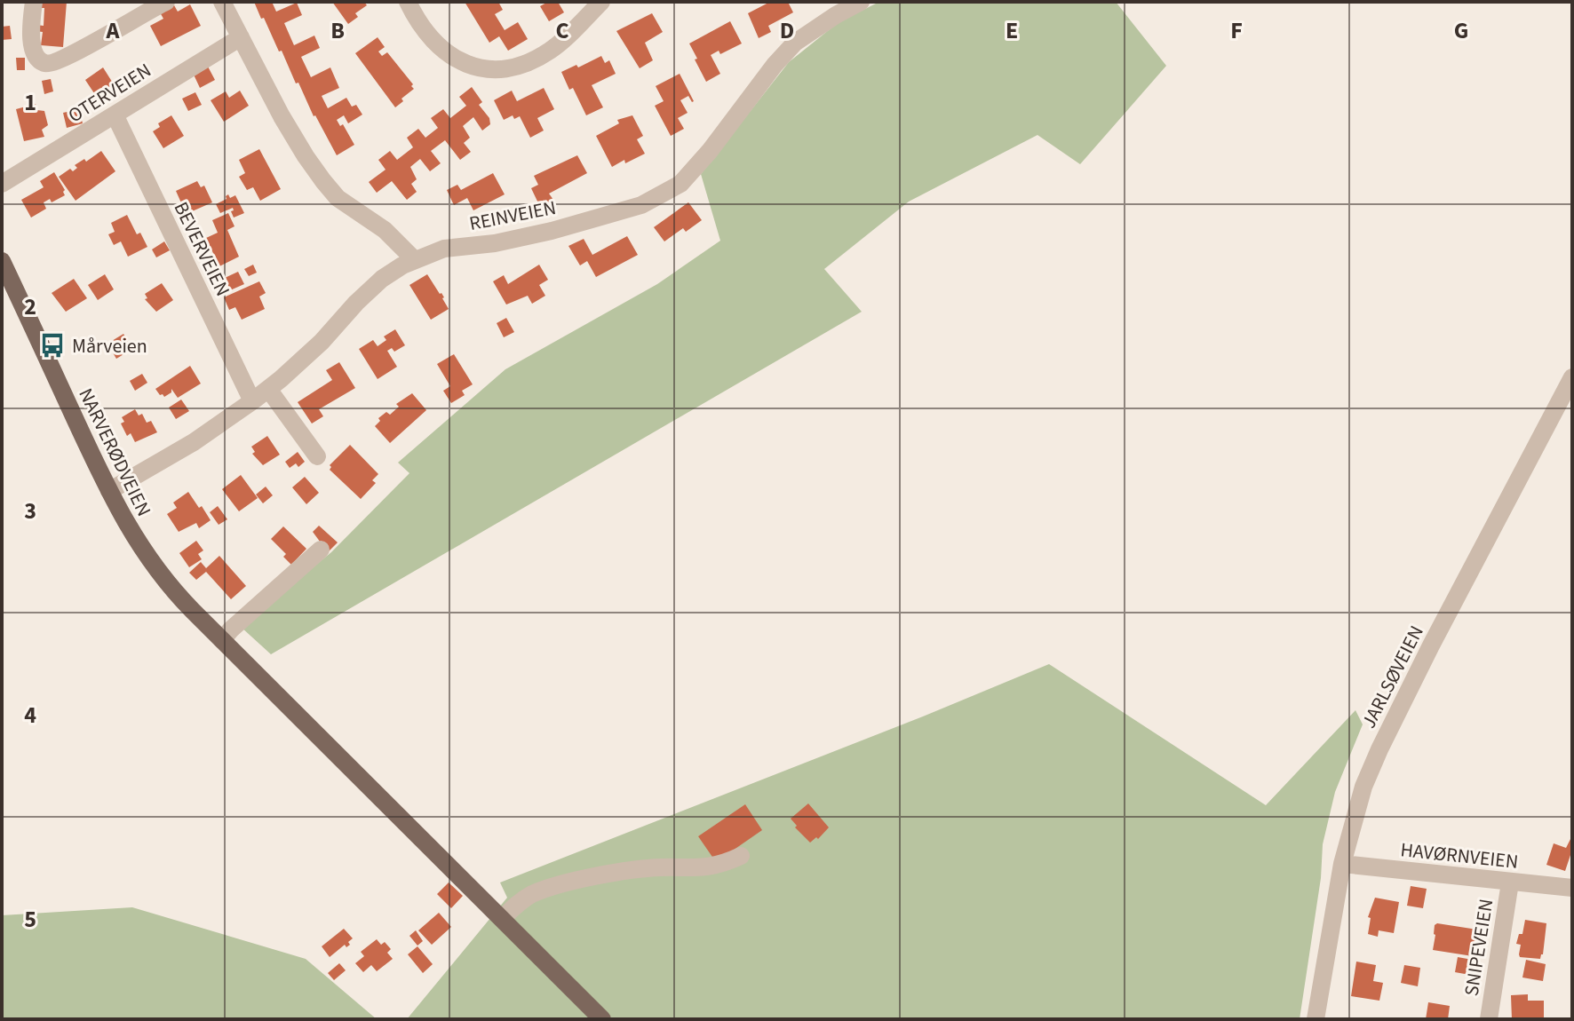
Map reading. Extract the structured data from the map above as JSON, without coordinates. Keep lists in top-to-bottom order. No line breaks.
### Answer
{"streets":{"main road":["NARVERØDVEIEN"],"street":["OTERVEIEN","REINVEIEN","BEVERVEIEN","JARLSØVEIEN","HAVØRNVEIEN","SNIPEVEIEN"]},"crossings":[["OTERVEIEN","BEVERVEIEN"],["JARLSØVEIEN","HAVØRNVEIEN"],["HAVØRNVEIEN","SNIPEVEIEN"]],"places":{"bus stop":["Mårveien"]},"grid":{"columns":["A","B","C","D","E","F","G"],"rows":["1","2","3","4","5"]}}
